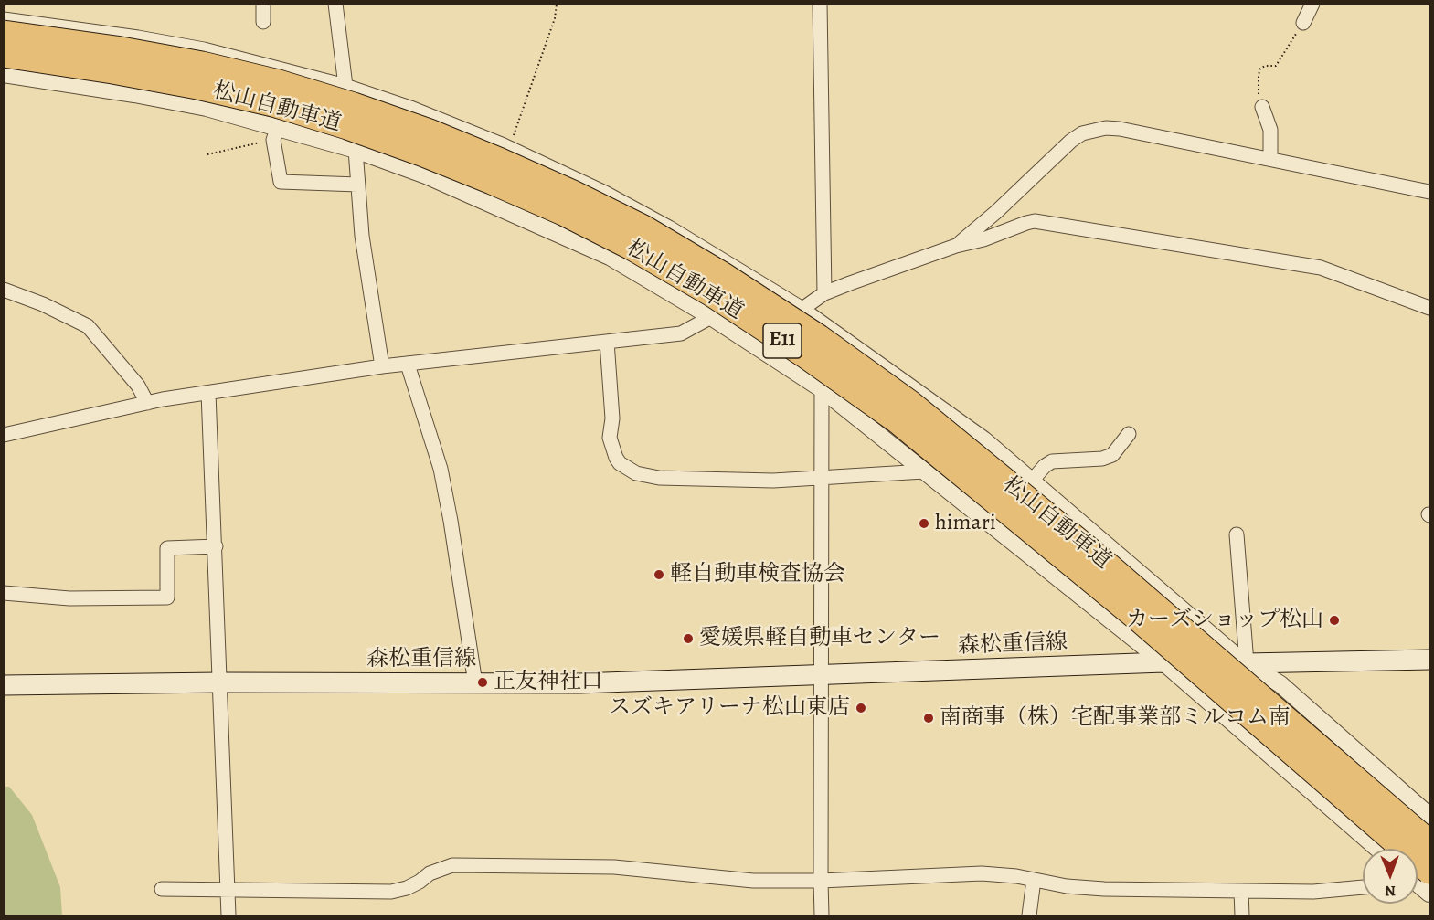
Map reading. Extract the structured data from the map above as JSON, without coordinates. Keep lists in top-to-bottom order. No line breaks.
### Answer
{"streets":{"highway":["松山自動車道","E11"],"main road":["森松重信線"]},"places":["himari","軽自動車検査協会","カーズショップ松山","愛媛県軽自動車センター","正友神社口","スズキアリーナ松山東店","南商事（株）宅配事業部ミルコム南"],"north":"bottom"}
